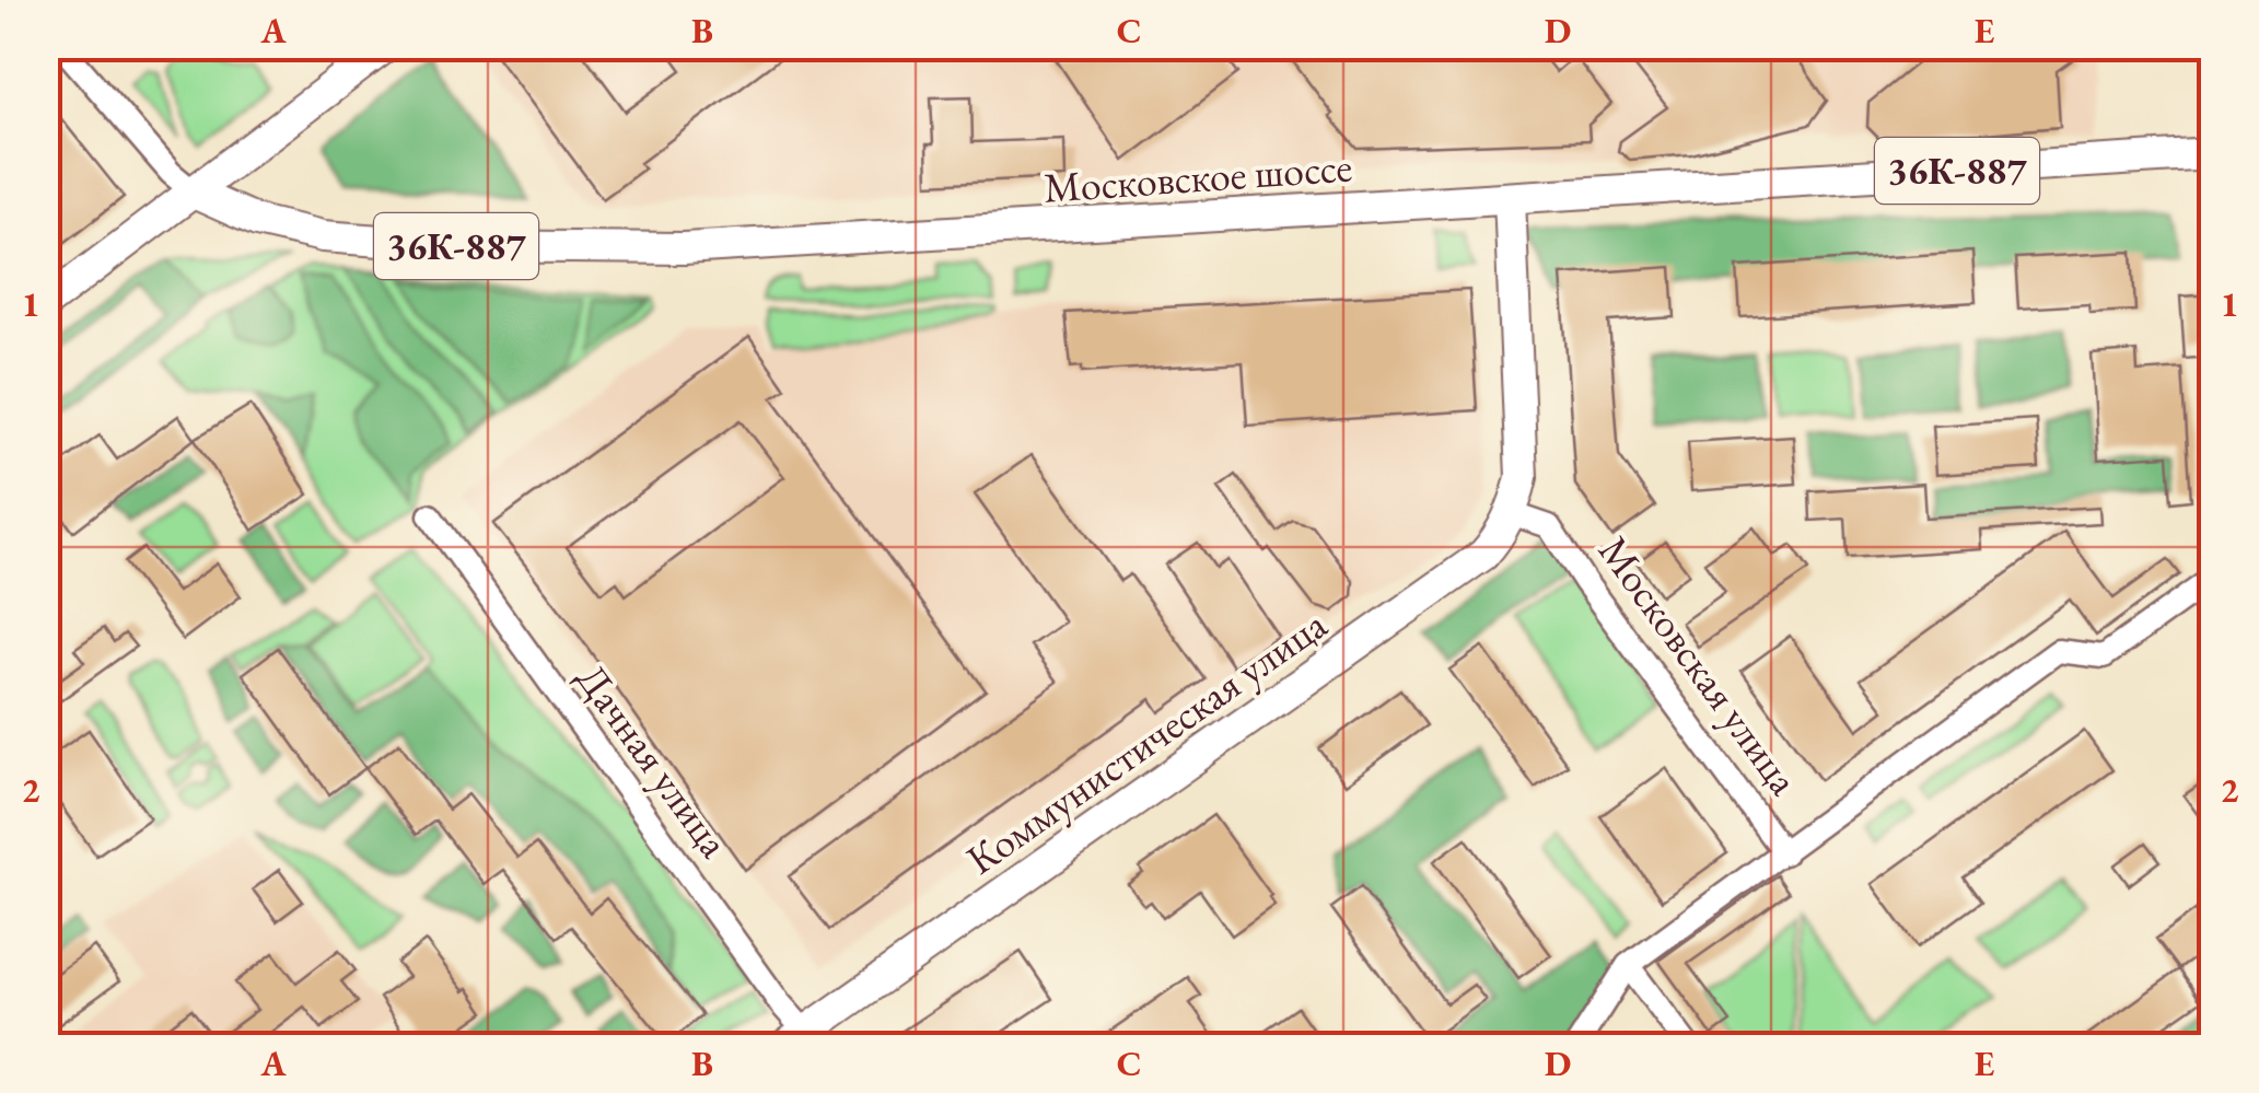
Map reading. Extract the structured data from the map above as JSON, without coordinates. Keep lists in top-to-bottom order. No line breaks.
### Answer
{"streets":{"main road":["36К-887","Московское шоссе","Коммунистическая улица"],"street":["Московская улица","Дачная улица"]},"crossings":[["Московское шоссе","Коммунистическая улица"],["Московская улица","Коммунистическая улица"],["Коммунистическая улица","Дачная улица"]],"grid":{"columns":["A","B","C","D","E"],"rows":["1","2"]}}
